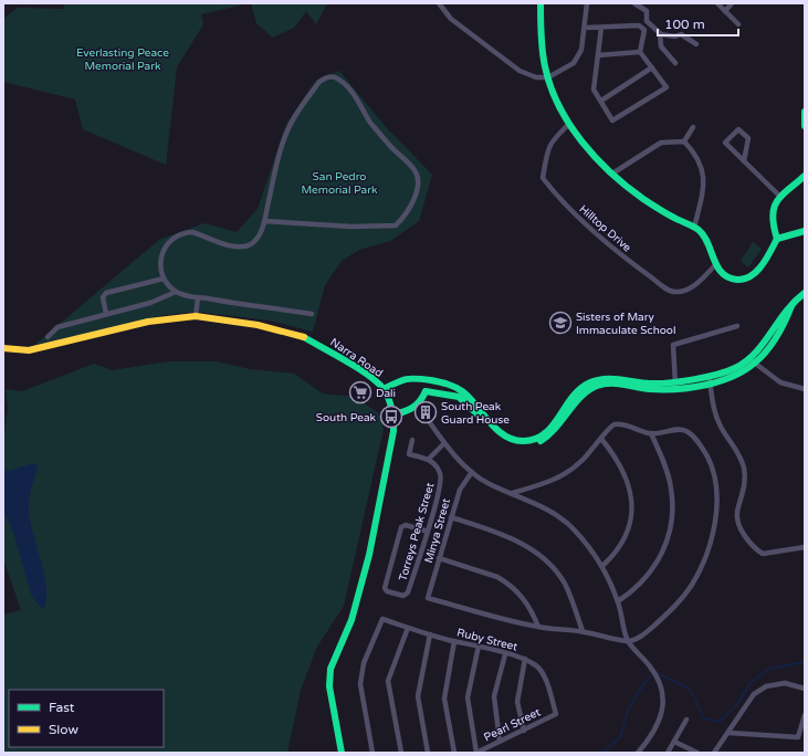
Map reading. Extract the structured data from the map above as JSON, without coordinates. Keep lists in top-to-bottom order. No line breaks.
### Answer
{"streets":{"street":["Hilltop Drive","Narra Road","Minya Street","Torreys Peak Street","Ruby Street","Pearl Street"]},"crossings":[["Ruby Street","Pearl Street"]],"parks":["Everlasting Peace Memorial Park","San Pedro Memorial Park"],"places":{"school or university":["Sisters of Mary Immaculate School"],"supermarket":["Dali"],"building":["South Peak Guard House"],"bus stop":["South Peak"]},"legend":["Fast","Slow"],"scale_bar":"100 m"}
